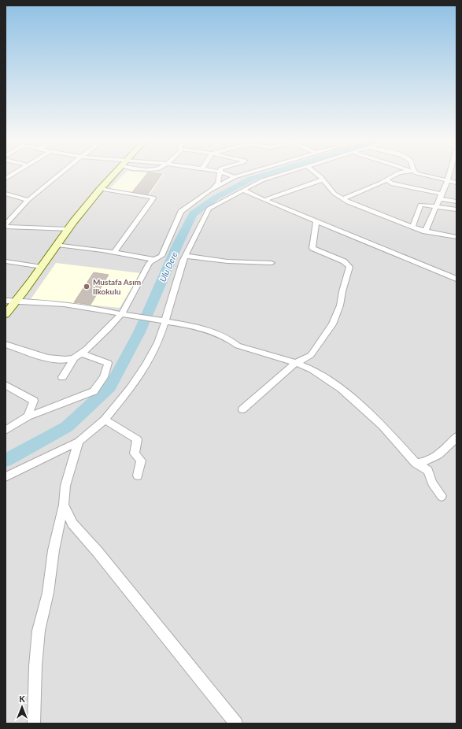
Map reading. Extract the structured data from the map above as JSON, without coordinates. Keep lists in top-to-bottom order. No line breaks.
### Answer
{"water":["Ulu Dere"],"places":["Mustafa Asım İlkokulu"],"north":"top"}
